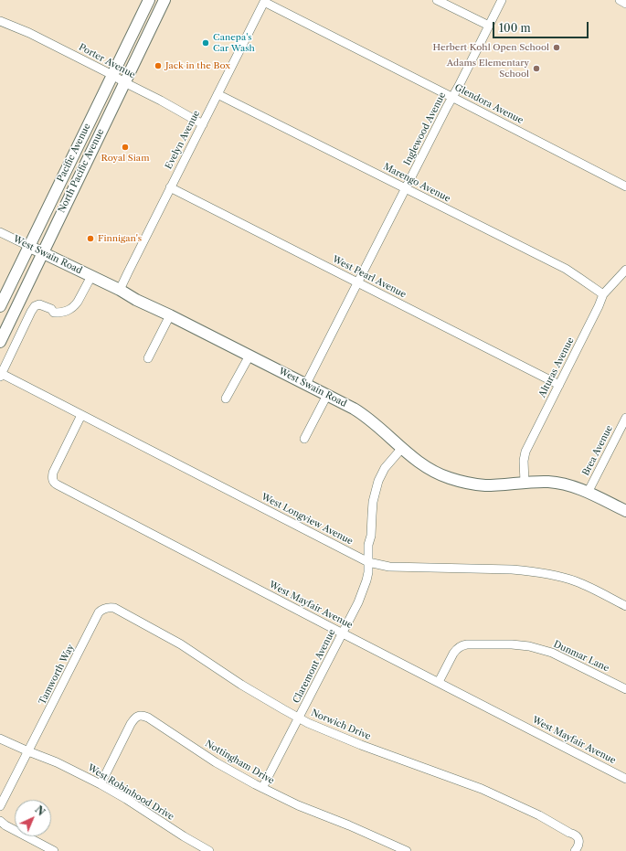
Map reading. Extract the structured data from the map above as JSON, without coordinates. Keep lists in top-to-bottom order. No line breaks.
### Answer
{"streets":{"main road":["Pacific Avenue","North Pacific Avenue","West Swain Road"],"street":["Porter Avenue","Glendora Avenue","Inglewood Avenue","Evelyn Avenue","Marengo Avenue","West Pearl Avenue","Alturas Avenue","Brea Avenue","West Longview Avenue","West Mayfair Avenue","Dunmar Lane","Claremont Avenue","Tamworth Way","Norwich Drive","Nottingham Drive","West Robinhood Drive"]},"crossings":[["Porter Avenue","Evelyn Avenue"],["Porter Avenue","Pacific Avenue"],["Porter Avenue","North Pacific Avenue"],["Glendora Avenue","Inglewood Avenue"],["Glendora Avenue","Evelyn Avenue"],["Inglewood Avenue","Marengo Avenue"],["Inglewood Avenue","West Swain Road"],["Inglewood Avenue","West Pearl Avenue"],["Evelyn Avenue","Marengo Avenue"],["Evelyn Avenue","West Swain Road"],["Evelyn Avenue","West Pearl Avenue"],["Pacific Avenue","West Swain Road"],["North Pacific Avenue","West Swain Road"],["Marengo Avenue","Alturas Avenue"],["West Swain Road","Alturas Avenue"],["West Swain Road","Brea Avenue"],["West Swain Road","Claremont Avenue"],["West Pearl Avenue","Alturas Avenue"],["West Longview Avenue","West Mayfair Avenue"],["West Longview Avenue","Claremont Avenue"],["West Mayfair Avenue","Dunmar Lane"],["West Mayfair Avenue","Claremont Avenue"],["Claremont Avenue","Norwich Drive"],["Claremont Avenue","Nottingham Drive"],["Tamworth Way","Norwich Drive"],["Tamworth Way","West Robinhood Drive"],["Nottingham Drive","West Robinhood Drive"]],"places":["Canepa's Car Wash","Herbert Kohl Open School","Jack in the Box","Adams Elementary School","Royal Siam","Finnigan's"],"scale_bar":"100 m","north":"top right"}
